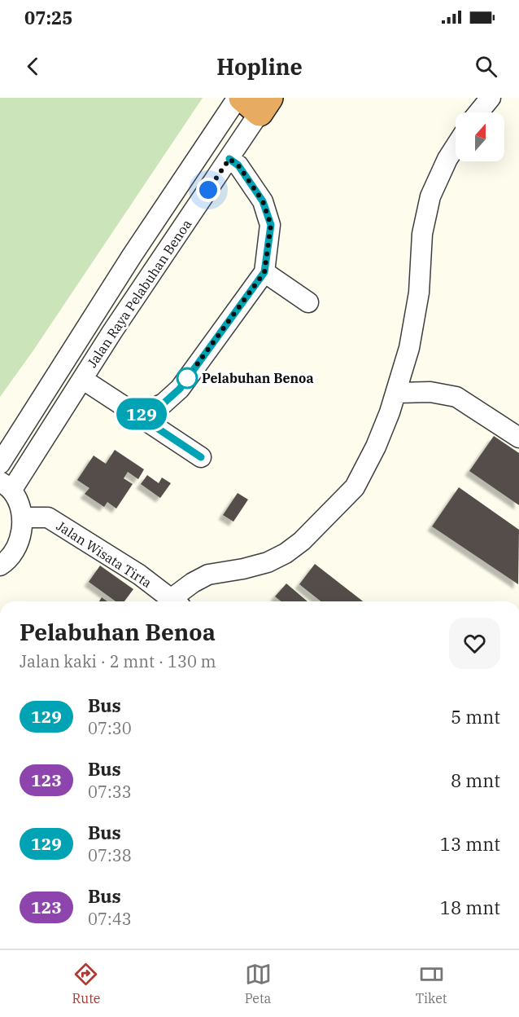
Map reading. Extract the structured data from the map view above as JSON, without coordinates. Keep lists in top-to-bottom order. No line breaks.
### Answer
{"streets":{"street":["Jalan Raya Pelabuhan Benoa","Jalan Wisata Tirta"]},"places":["Pelabuhan Benoa"],"lines":["bus line 129"],"north":"top","page":{"status":"07:25","header":"Hopline","on_map":"129","heading":["Pelabuhan Benoa","Jalan kaki · 2 mnt · 130 m"],"list":[{"mark":"129","name":"Bus","note":"07:30","value":"5 mnt"},{"mark":"123","name":"Bus","note":"07:33","value":"8 mnt"},{"mark":"129","name":"Bus","note":"07:38","value":"13 mnt"},{"mark":"123","name":"Bus","note":"07:43","value":"18 mnt"}],"tabs":["Rute","Peta","Tiket"]}}
